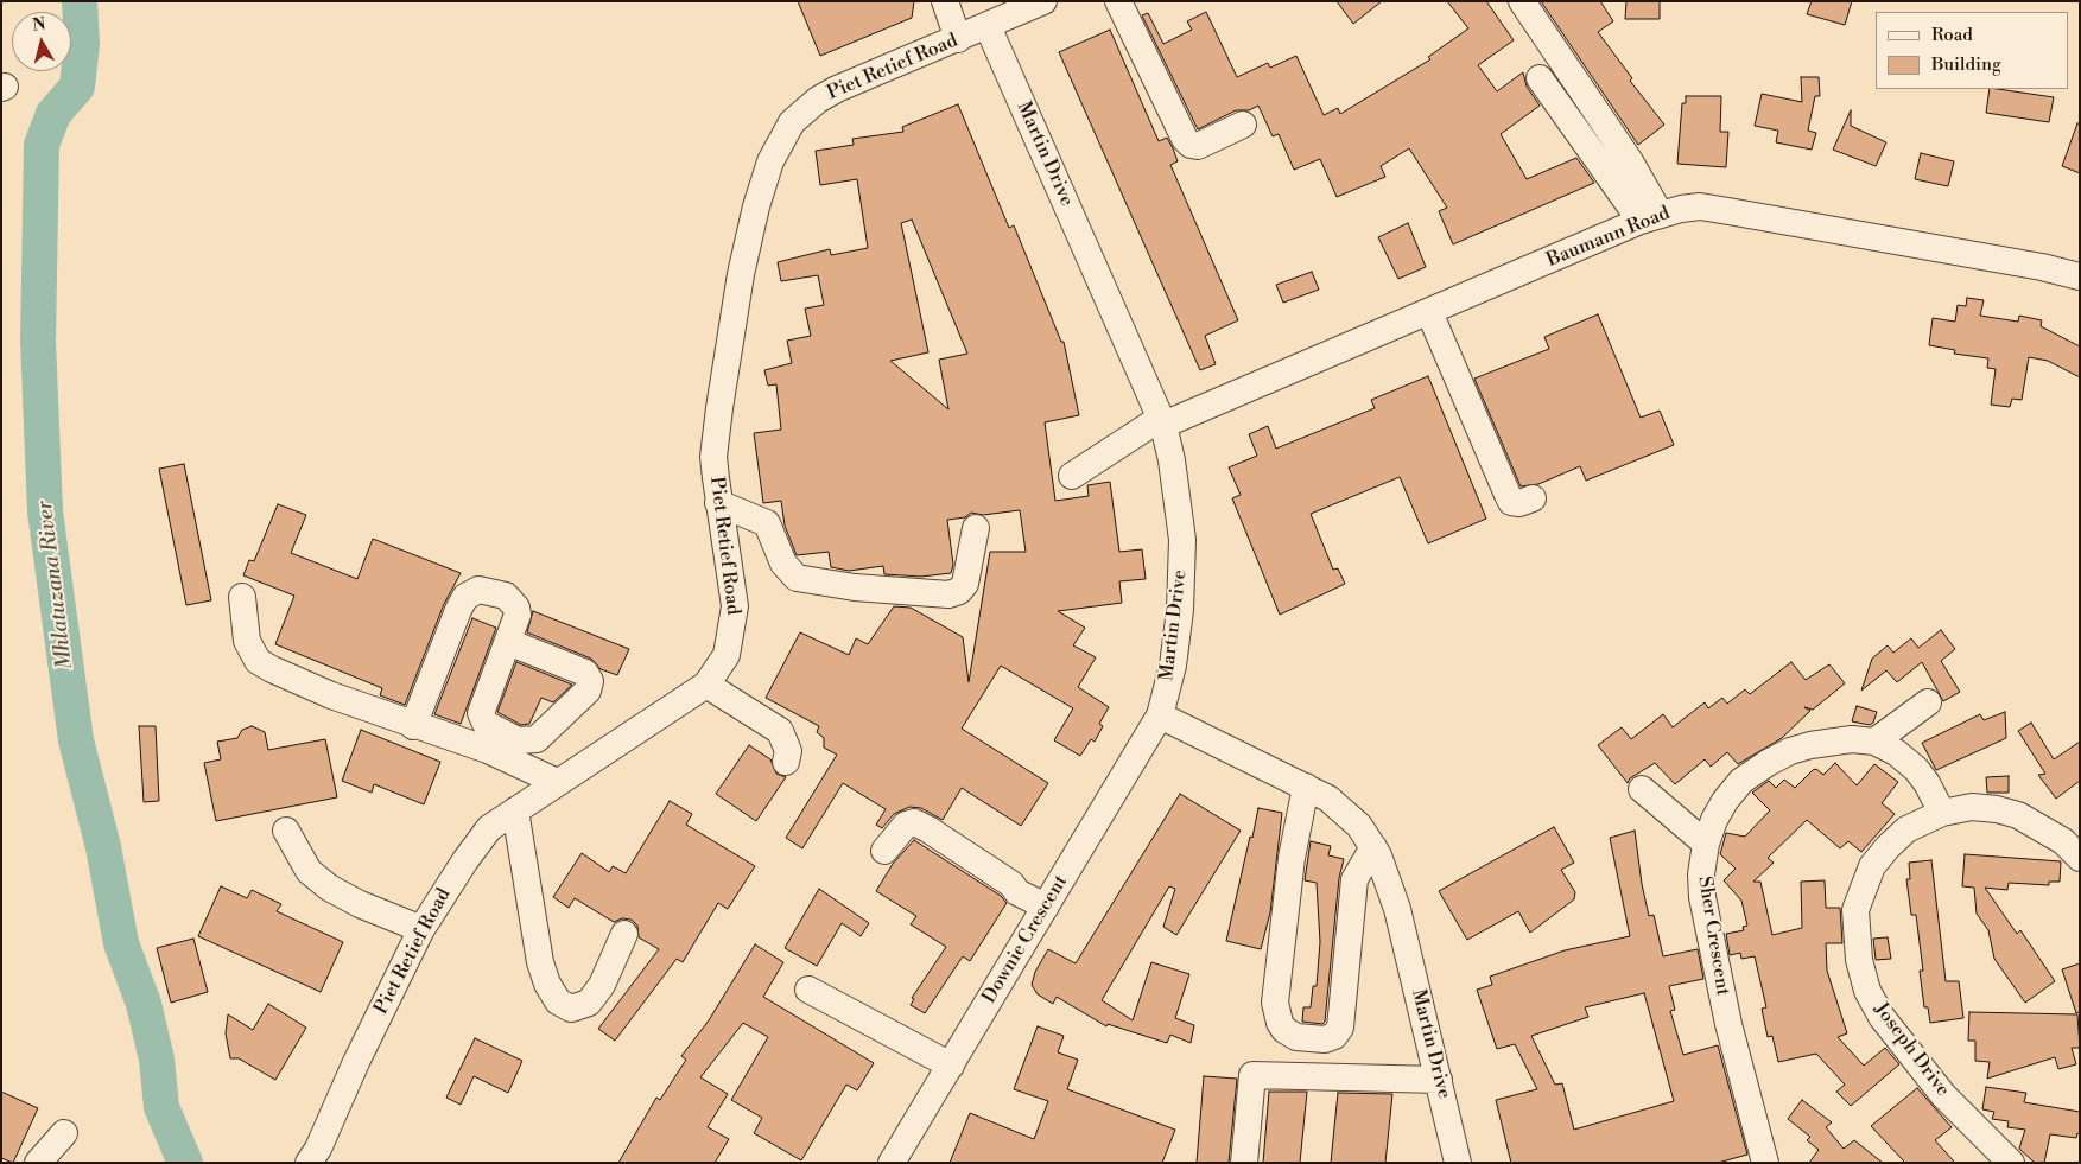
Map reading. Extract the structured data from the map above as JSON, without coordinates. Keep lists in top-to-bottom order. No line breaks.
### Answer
{"streets":{"street":["Piet Retief Road","Martin Drive","Baumann Road","Sher Crescent","Downie Crescent","Joseph Drive"]},"crossings":[["Piet Retief Road","Martin Drive"],["Martin Drive","Baumann Road"],["Martin Drive","Downie Crescent"],["Sher Crescent","Joseph Drive"]],"water":["Mhlatuzana River"],"legend":["Road","Building"],"north":"top"}
